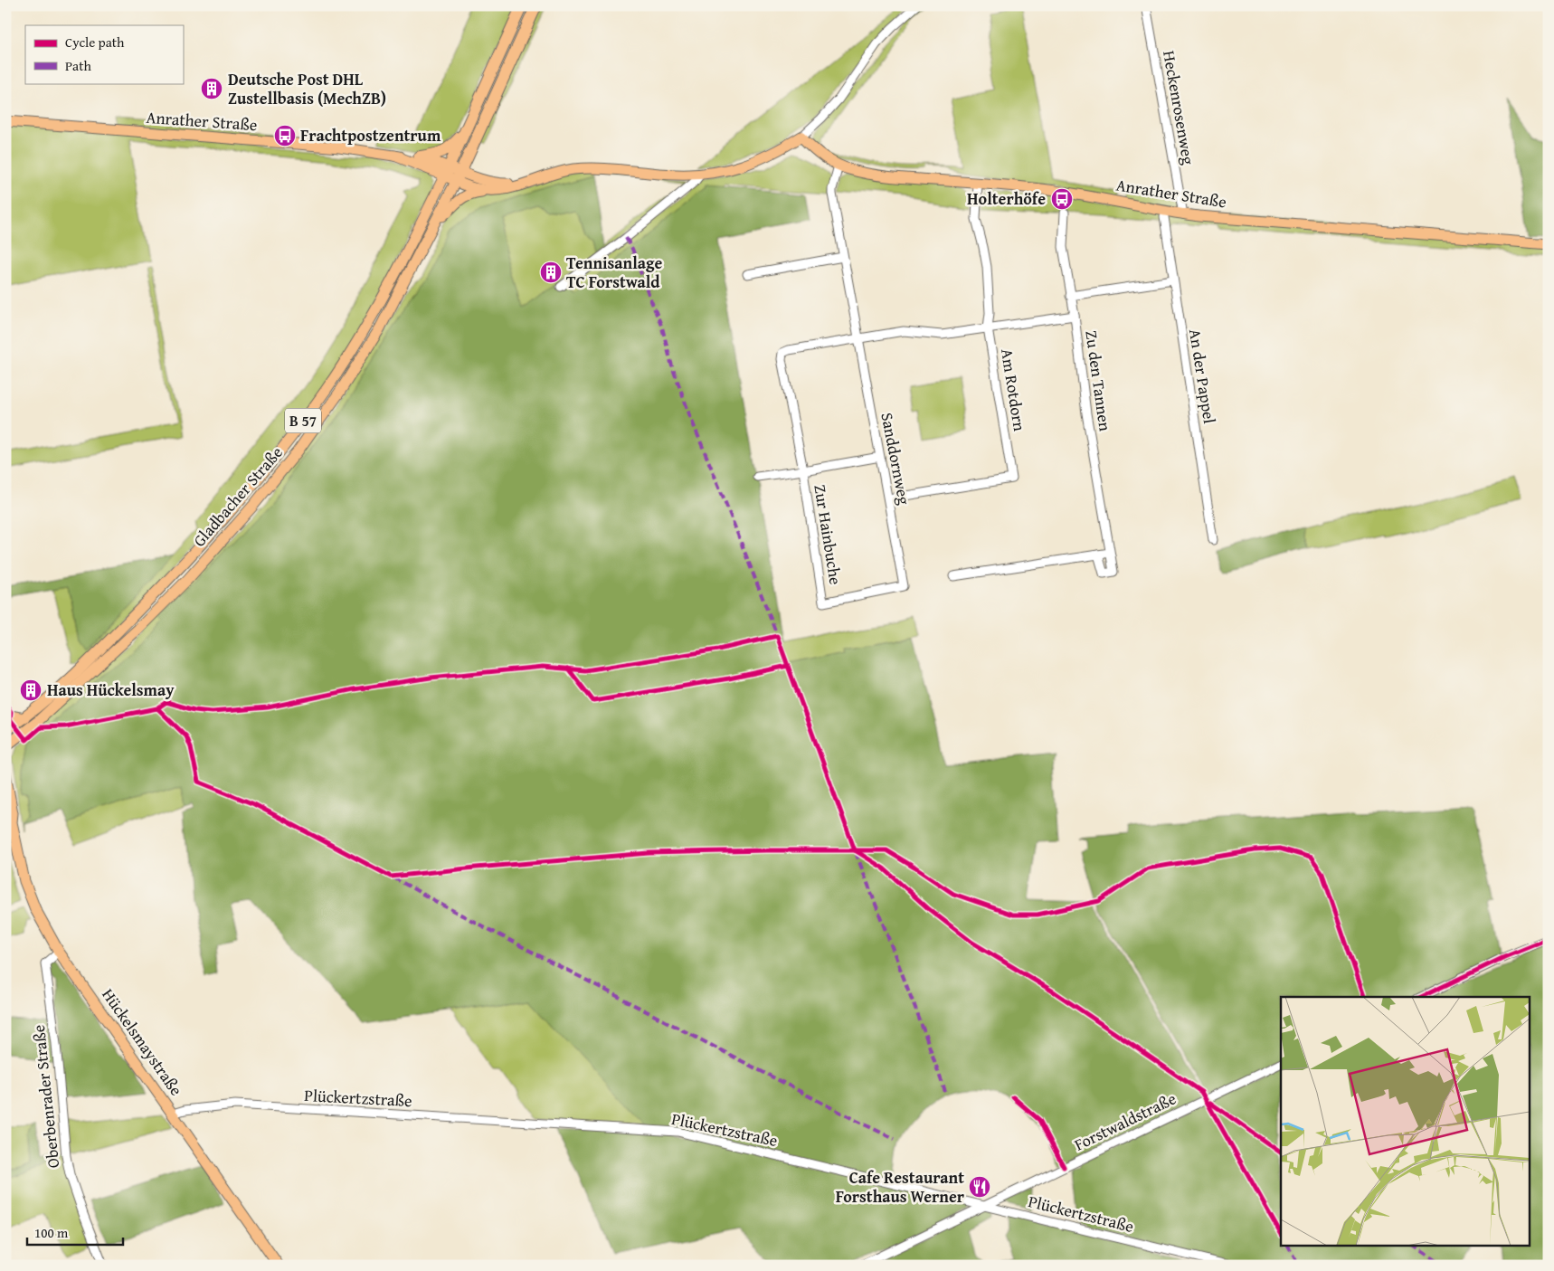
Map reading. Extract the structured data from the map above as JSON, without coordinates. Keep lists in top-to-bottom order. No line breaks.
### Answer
{"streets":{"main road":["Anrather Straße","B 57","Gladbacher Straße","Hückelsmaystraße"],"street":["Heckenrosenweg","An der Pappel","Zu den Tannen","Am Rotdorn","Sanddornweg","Zur Hainbuche","Oberbenrader Straße","Plückertzstraße","Forstwaldstraße"]},"crossings":[["Heckenrosenweg","Anrather Straße"],["Anrather Straße","Am Rotdorn"],["Anrather Straße","Sanddornweg"],["Anrather Straße","Gladbacher Straße"],["Am Rotdorn","Sanddornweg"],["Sanddornweg","Zur Hainbuche"],["Hückelsmaystraße","Oberbenrader Straße"],["Hückelsmaystraße","Plückertzstraße"],["Plückertzstraße","Forstwaldstraße"]],"places":{"building":["Deutsche Post DHL Zustellbasis (MechZB)","Tennisanlage TC Forstwald","Haus Hückelsmay"],"bus stop":["Frachtpostzentrum","Holterhöfe"],"restaurant":["Cafe Restaurant Forsthaus Werner"]},"legend":["Cycle path","Path"],"scale_bar":"100 m"}
